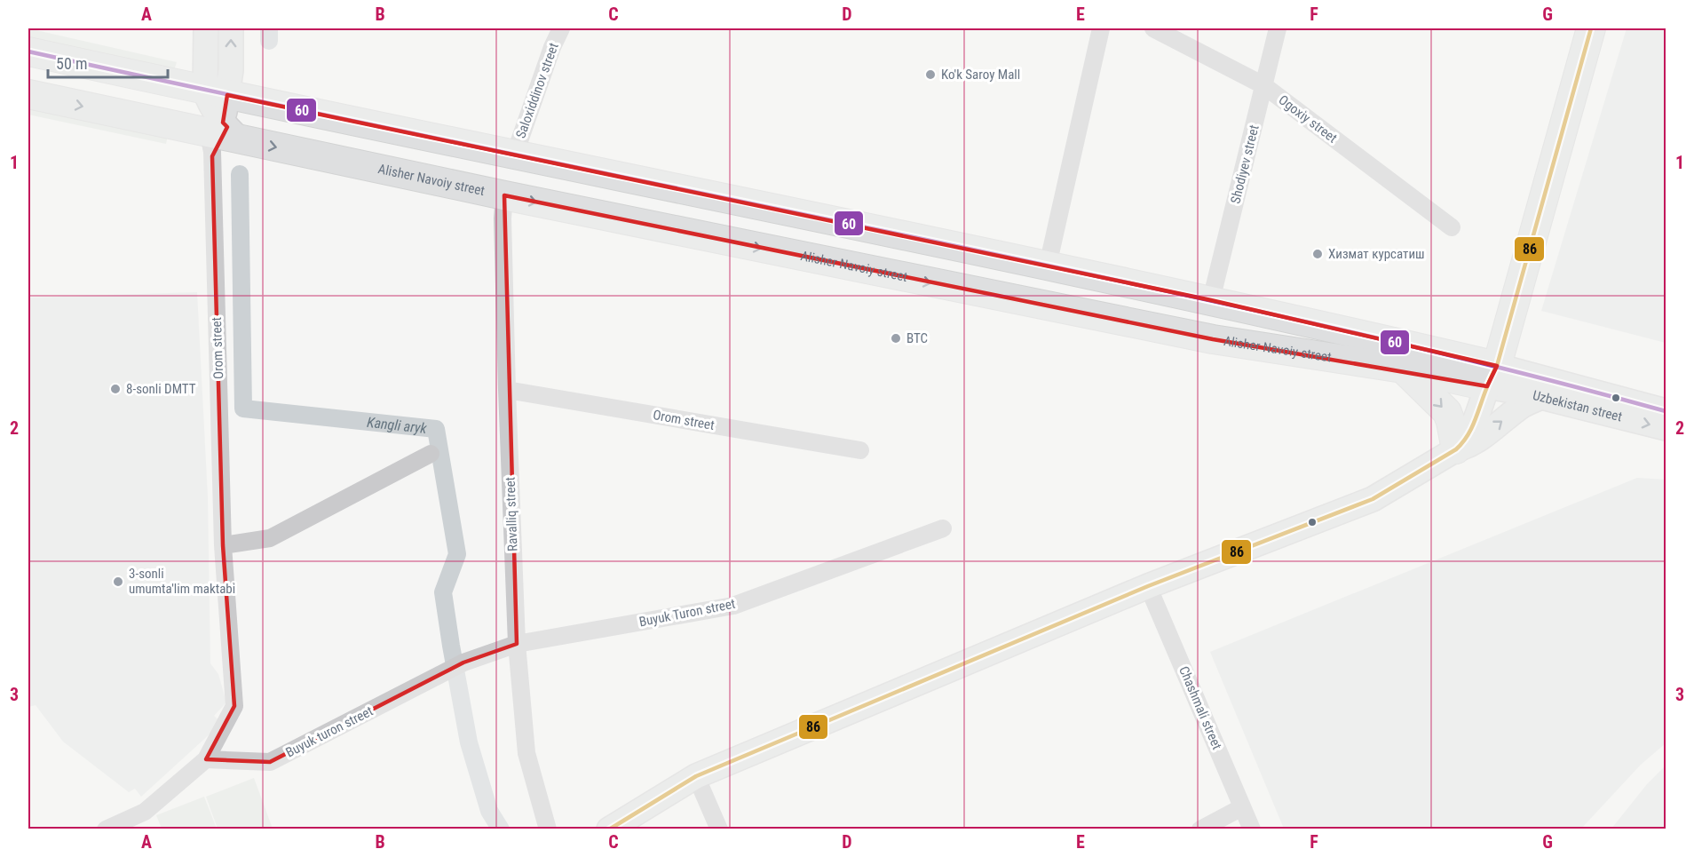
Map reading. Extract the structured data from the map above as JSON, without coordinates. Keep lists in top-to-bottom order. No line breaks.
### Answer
{"streets":{"main road":["Alisher Navoiy street","Uzbekistan street"],"street":["Saloxiddinov street","Ogoxiy street","Shodiyev street","Orom street","Ravalliq street","Buyuk Turon street","Chashmali street","Buyuk turon street"]},"crossings":[["Saloxiddinov street","Alisher Navoiy street"],["Ogoxiy street","Shodiyev street"],["Shodiyev street","Alisher Navoiy street"],["Alisher Navoiy street","Orom street"],["Alisher Navoiy street","Uzbekistan street"],["Alisher Navoiy street","Ravalliq street"],["Orom street","Ravalliq street"],["Orom street","Buyuk turon street"],["Ravalliq street","Buyuk Turon street"],["Buyuk Turon street","Buyuk turon street"]],"water":["Kangli aryk"],"places":["Ko'k Saroy Mall","Хизмат курсатиш","BTC","8-sonli DMTT","3-sonli umumta'lim maktabi"],"lines":["transit line 86","transit line 60"],"scale_bar":"50 m","grid":{"columns":["A","B","C","D","E","F","G"],"rows":["1","2","3"]}}
